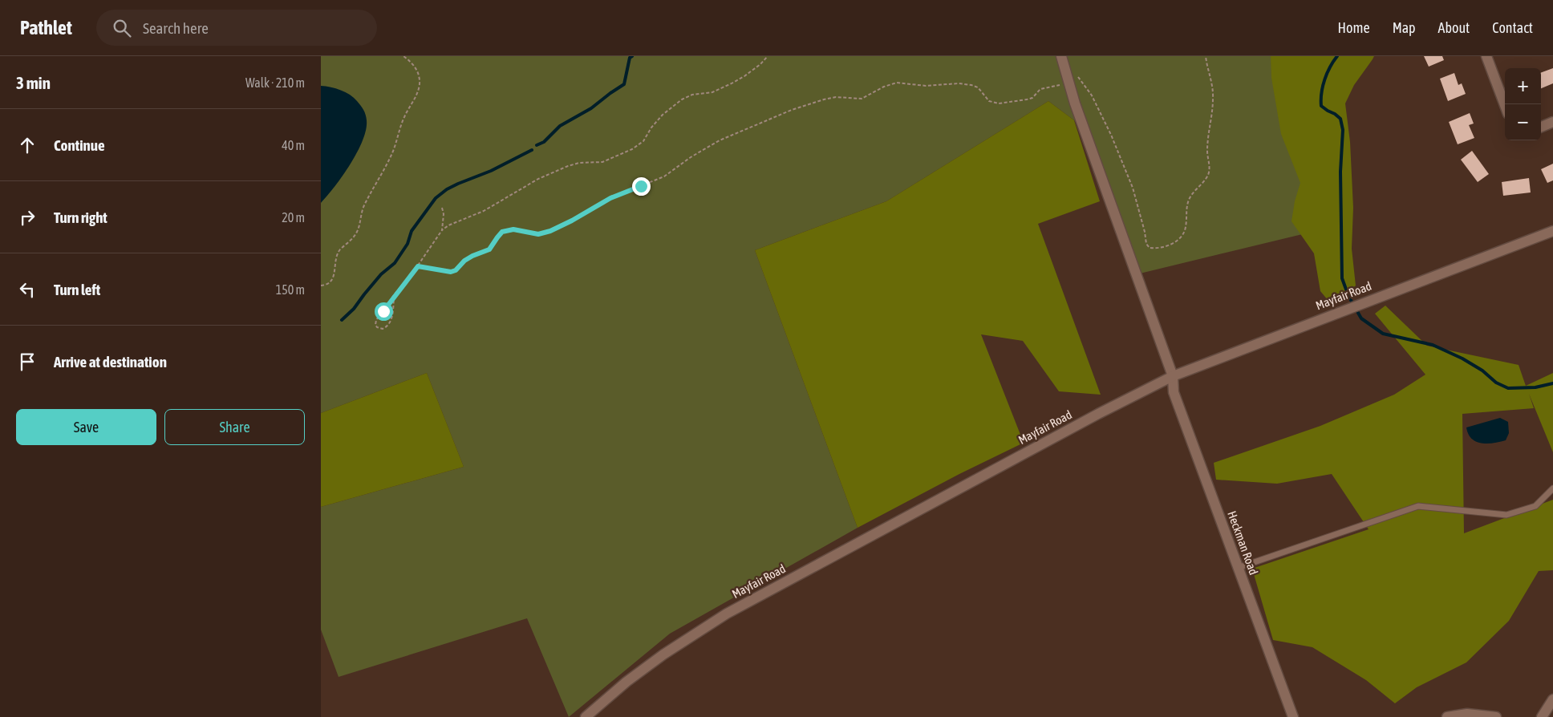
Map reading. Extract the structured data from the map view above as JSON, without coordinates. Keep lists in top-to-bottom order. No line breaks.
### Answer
{"streets":{"street":["Mayfair Road","Heckman Road"]},"crossings":[["Mayfair Road","Heckman Road"]],"page":{"header":"Pathlet","search":"Search here","nav":["Home","Map","About","Contact"],"heading":["3 min","Walk · 210 m"],"map_buttons":["+","−"],"list":[["Continue","40 m"],["Turn right","20 m"],["Turn left","150 m"],"Arrive at destination"],"buttons":["Save","Share"]}}
